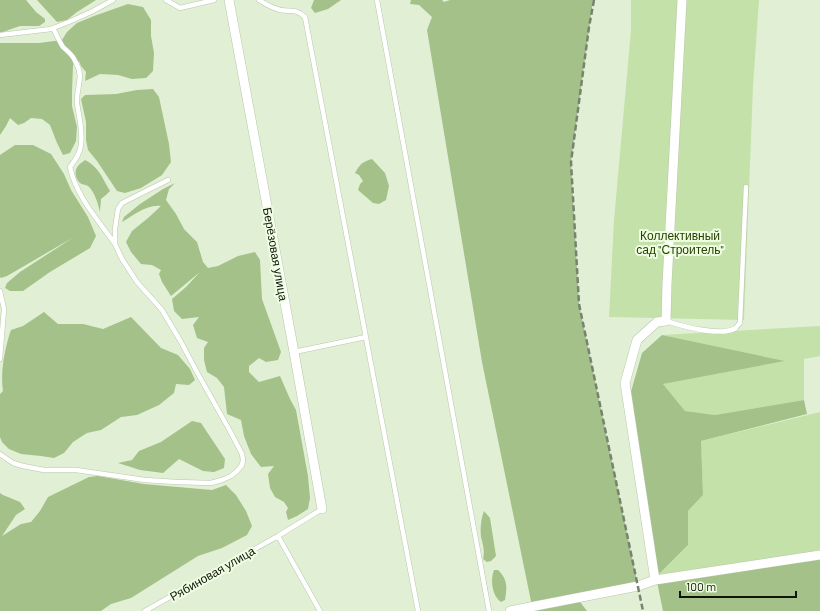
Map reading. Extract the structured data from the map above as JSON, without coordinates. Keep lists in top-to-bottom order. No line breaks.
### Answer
{"streets":{"street":["Берёзовая улица"],"lane":["Рябиновая улица"]},"crossings":[["Берёзовая улица","Рябиновая улица"]],"parks":["Коллективный сад \"Строитель\""],"scale_bar":"100 m"}
